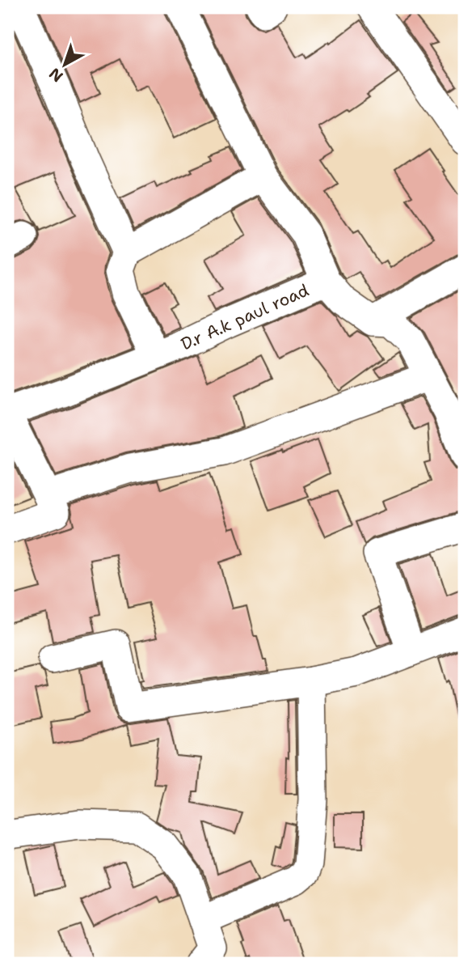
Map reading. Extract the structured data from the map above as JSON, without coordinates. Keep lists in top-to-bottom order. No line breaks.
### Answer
{"streets":{"street":["D.r A.k paul road"]},"north":"bottom left"}
